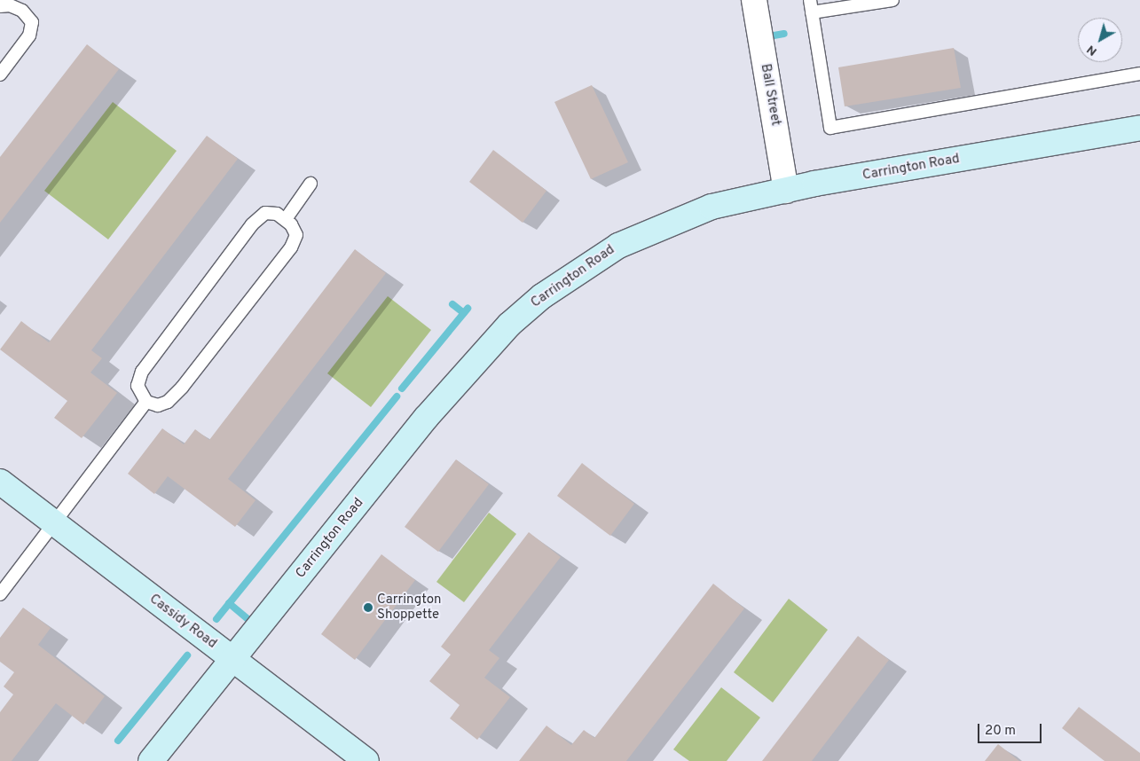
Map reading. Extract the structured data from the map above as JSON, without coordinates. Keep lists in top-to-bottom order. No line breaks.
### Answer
{"streets":{"street":["Ball Street","Carrington Road","Cassidy Road"]},"crossings":[["Ball Street","Carrington Road"],["Carrington Road","Cassidy Road"]],"places":["Carrington Shoppette"],"scale_bar":"20 m","north":"bottom left"}
